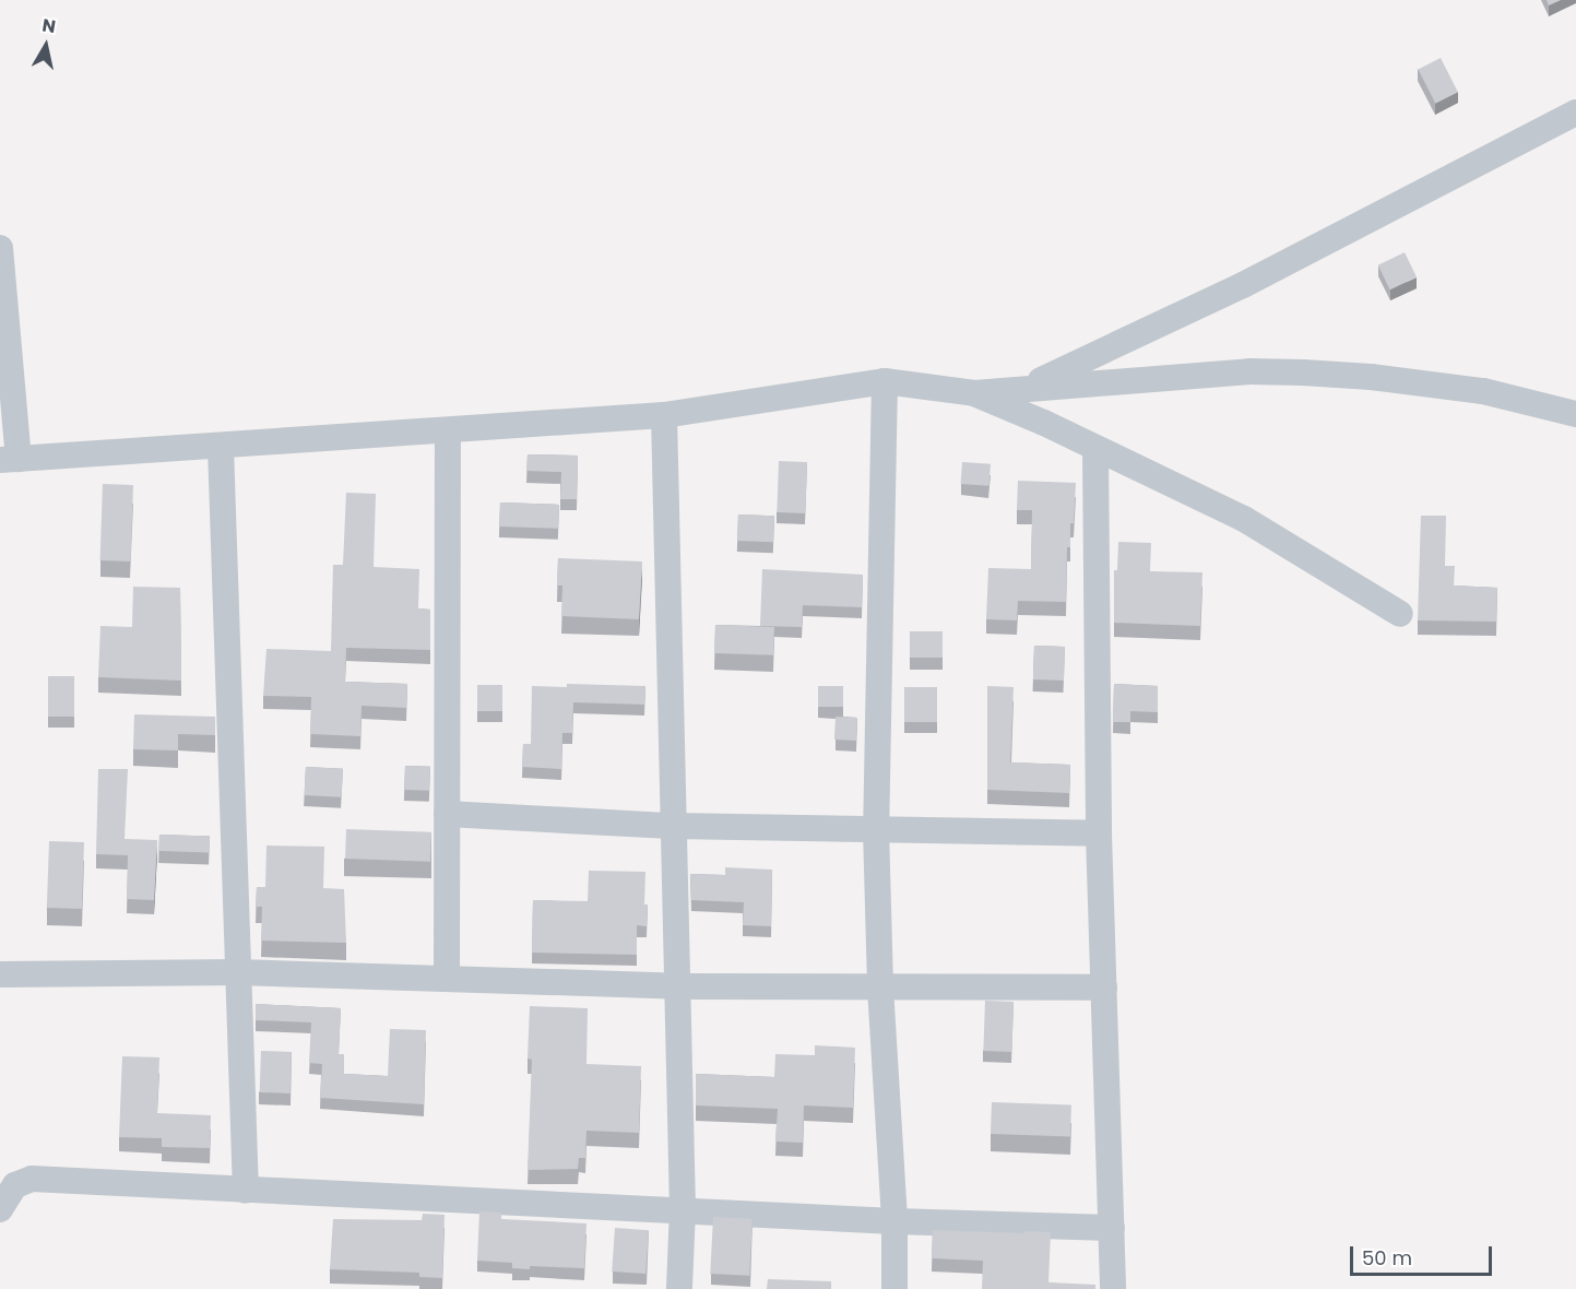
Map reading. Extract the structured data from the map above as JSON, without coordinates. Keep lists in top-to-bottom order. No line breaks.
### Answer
{"scale_bar":"50 m","north":"top"}
